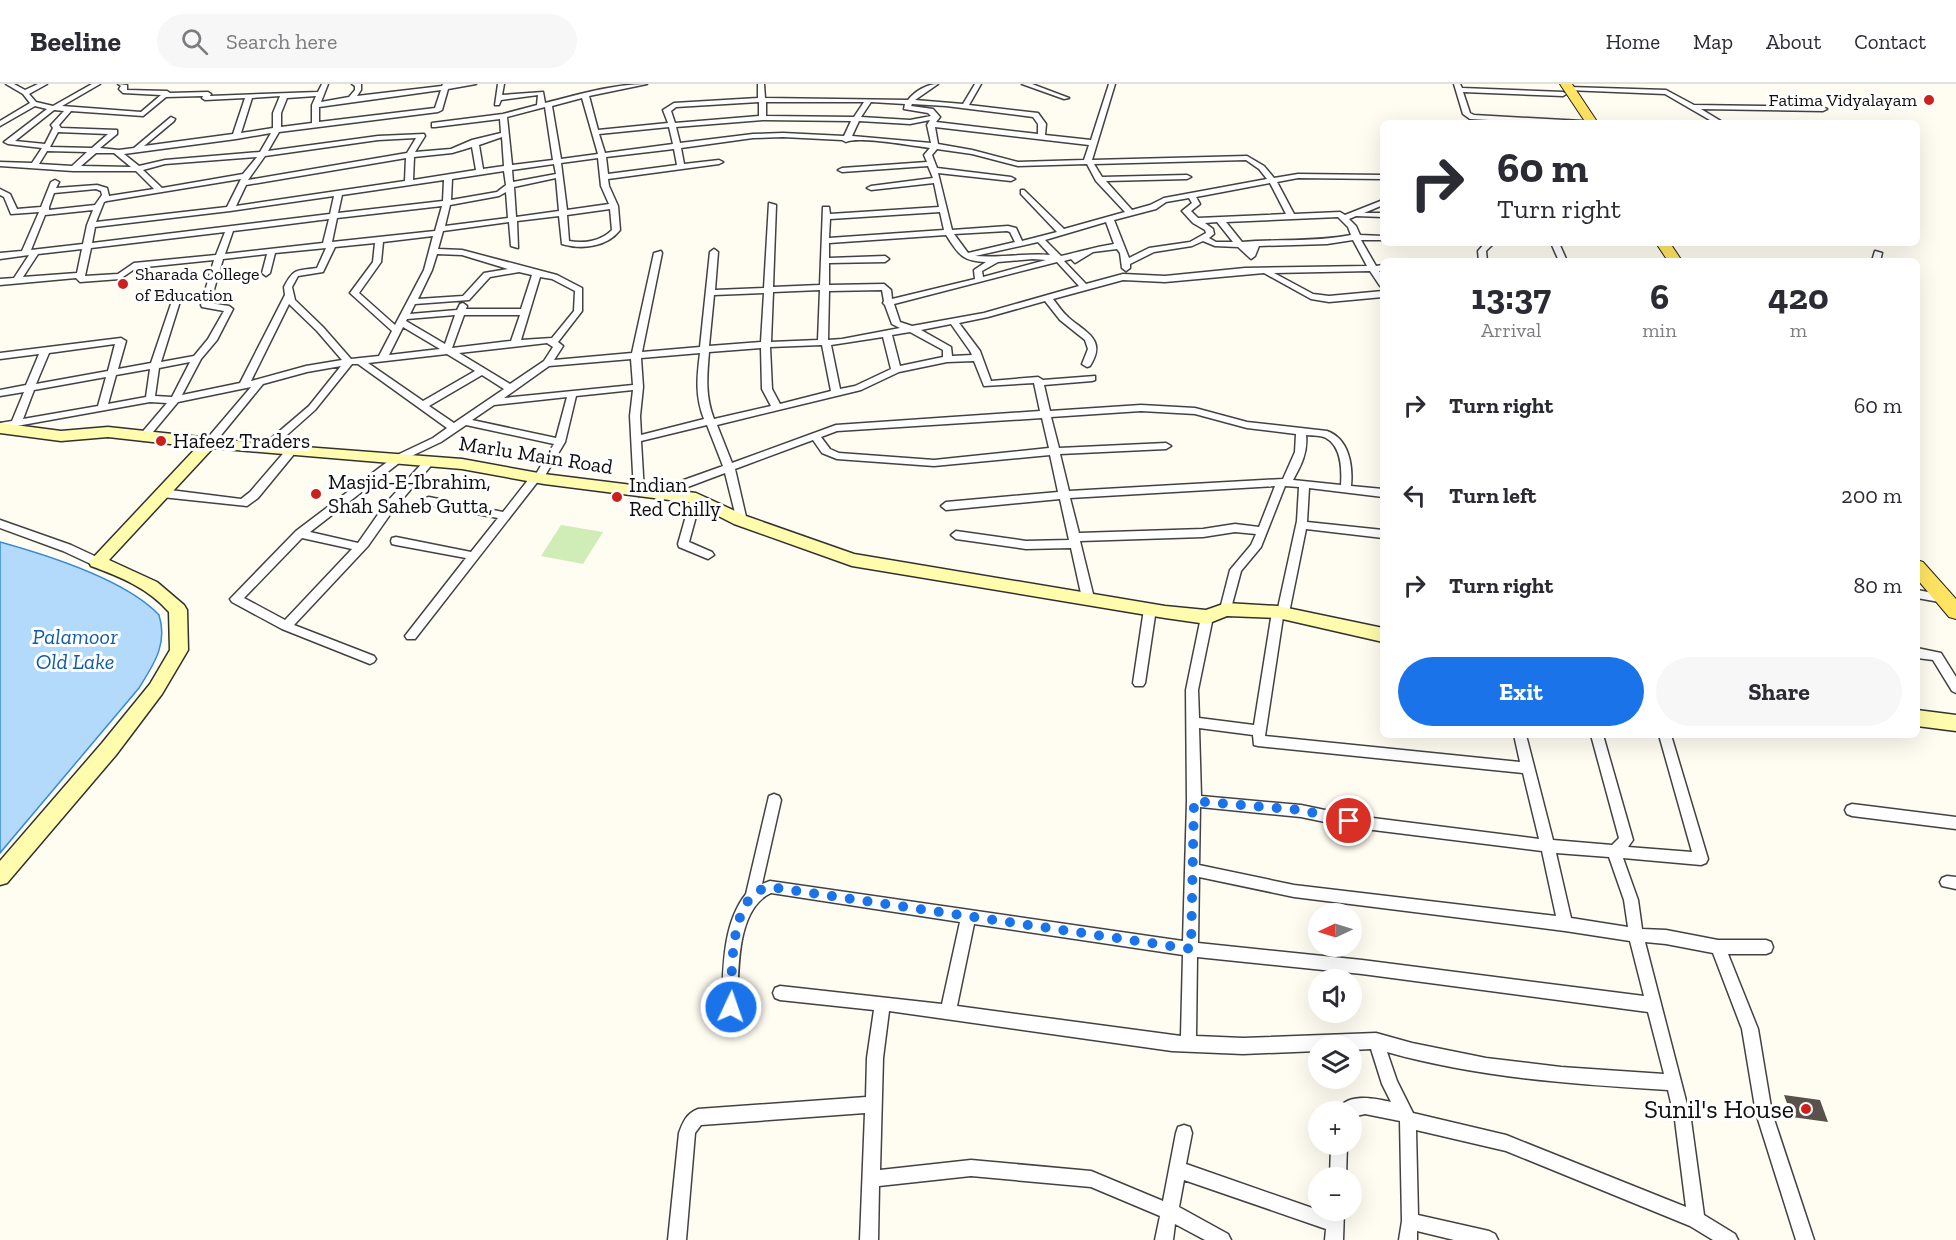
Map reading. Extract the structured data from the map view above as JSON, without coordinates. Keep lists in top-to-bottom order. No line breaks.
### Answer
{"streets":{"street":["Marlu Main Road"]},"water":["Palamoor Old Lake"],"places":["Fatima Vidyalayam","Sharada College of Education","Hafeez Traders","Masjid-E-Ibrahim, Shah Saheb Gutta,","Indian Red Chilly","Sunil's House"],"north":"left","page":{"header":"Beeline","search":"Search here","nav":["Home","Map","About","Contact"],"turn":["60 m","Turn right"],"eta":["13:37","Arrival","6","min","420","m"],"list":[{"name":"Turn right","value":"60 m"},{"name":"Turn left","value":"200 m"},{"name":"Turn right","value":"80 m"}],"buttons":["Exit","Share"],"map_buttons":["+","−"]}}
